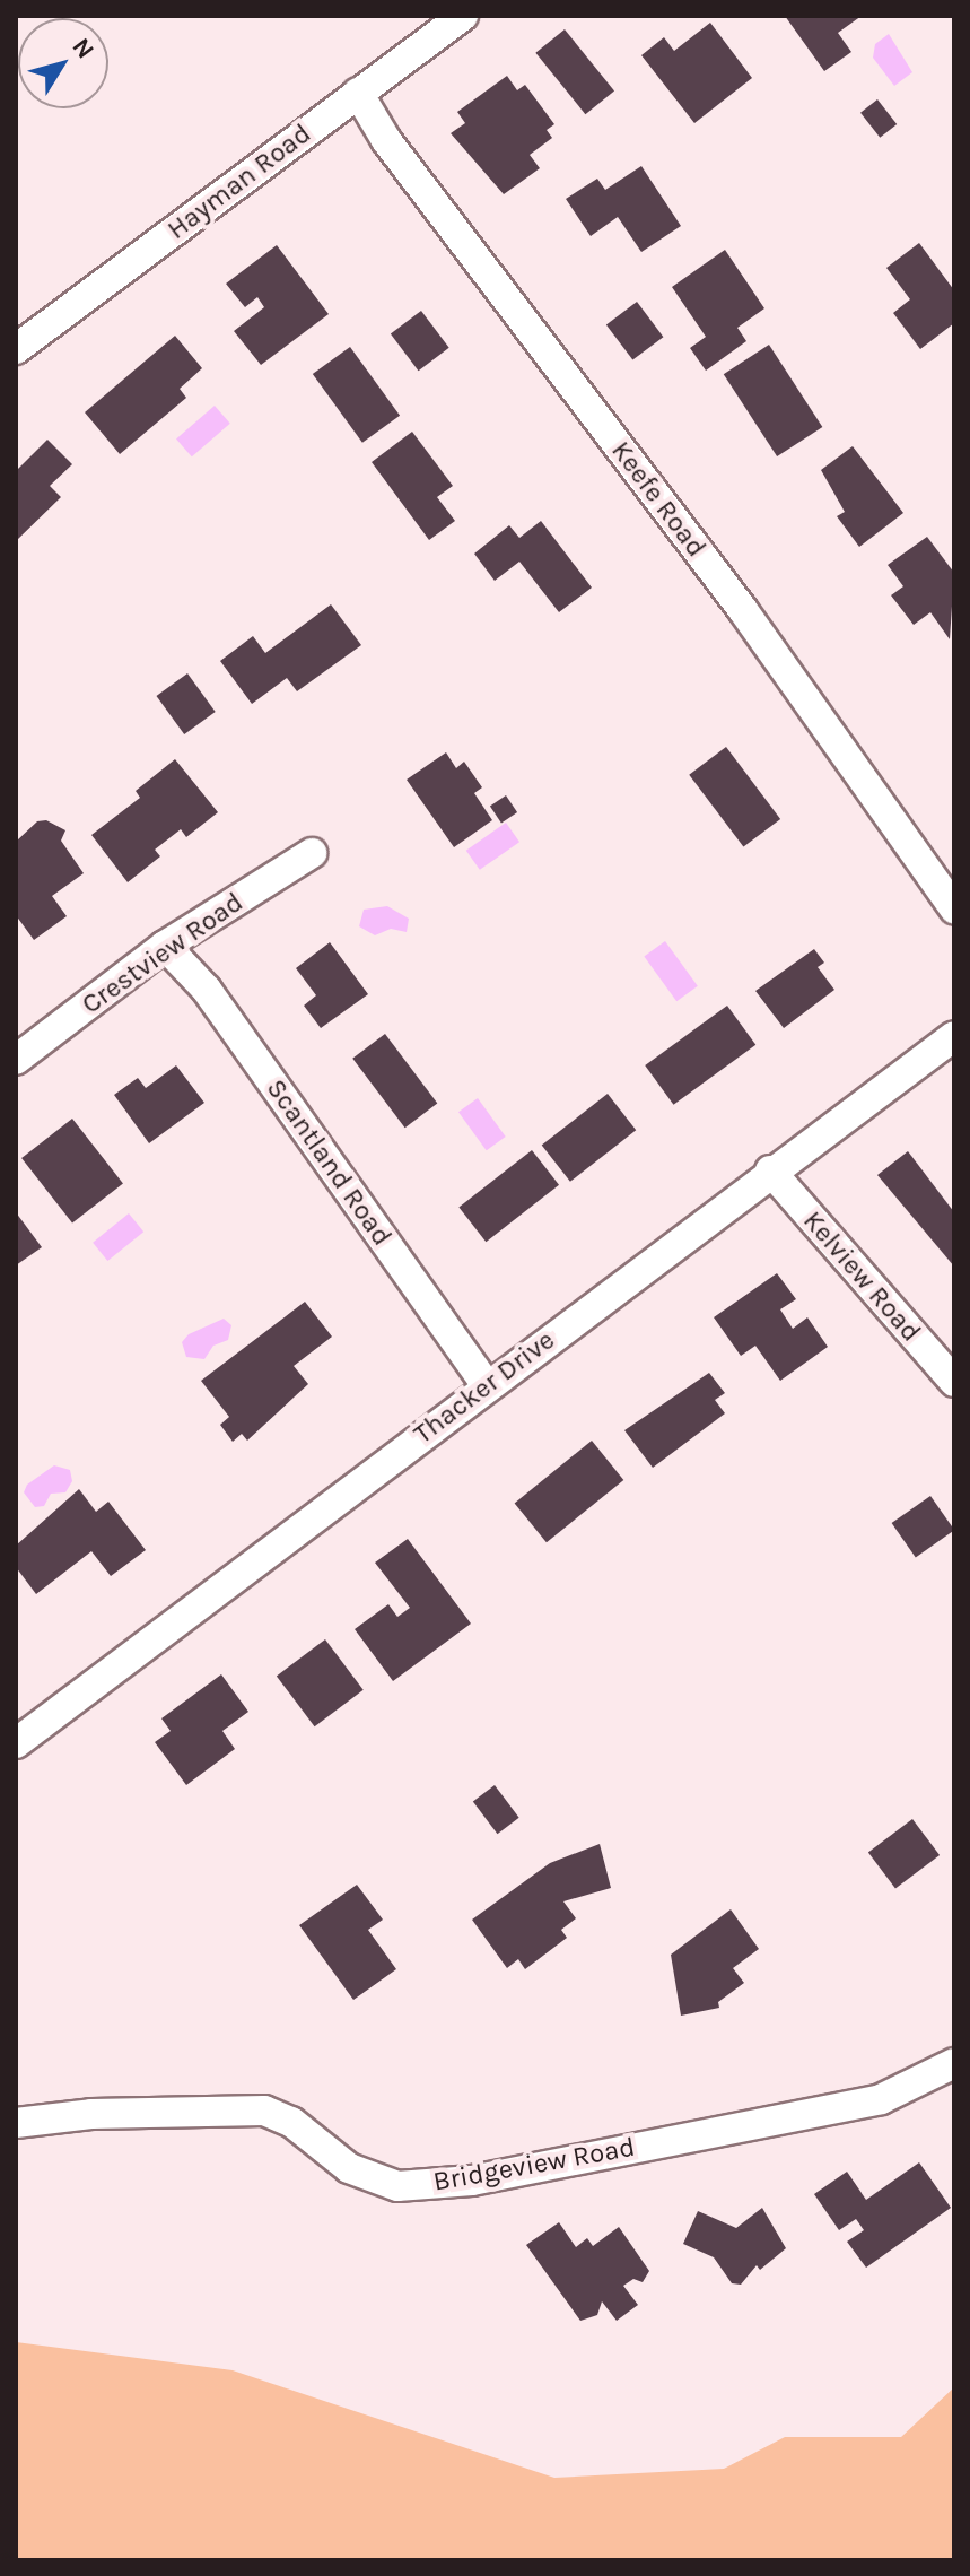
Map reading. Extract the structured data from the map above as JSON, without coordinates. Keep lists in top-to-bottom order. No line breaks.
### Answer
{"streets":{"street":["Hayman Road","Keefe Road","Crestview Road","Scantland Road","Kelview Road","Thacker Drive","Bridgeview Road"]},"crossings":[["Hayman Road","Keefe Road"],["Crestview Road","Scantland Road"],["Scantland Road","Thacker Drive"],["Kelview Road","Thacker Drive"]],"north":"top right"}
